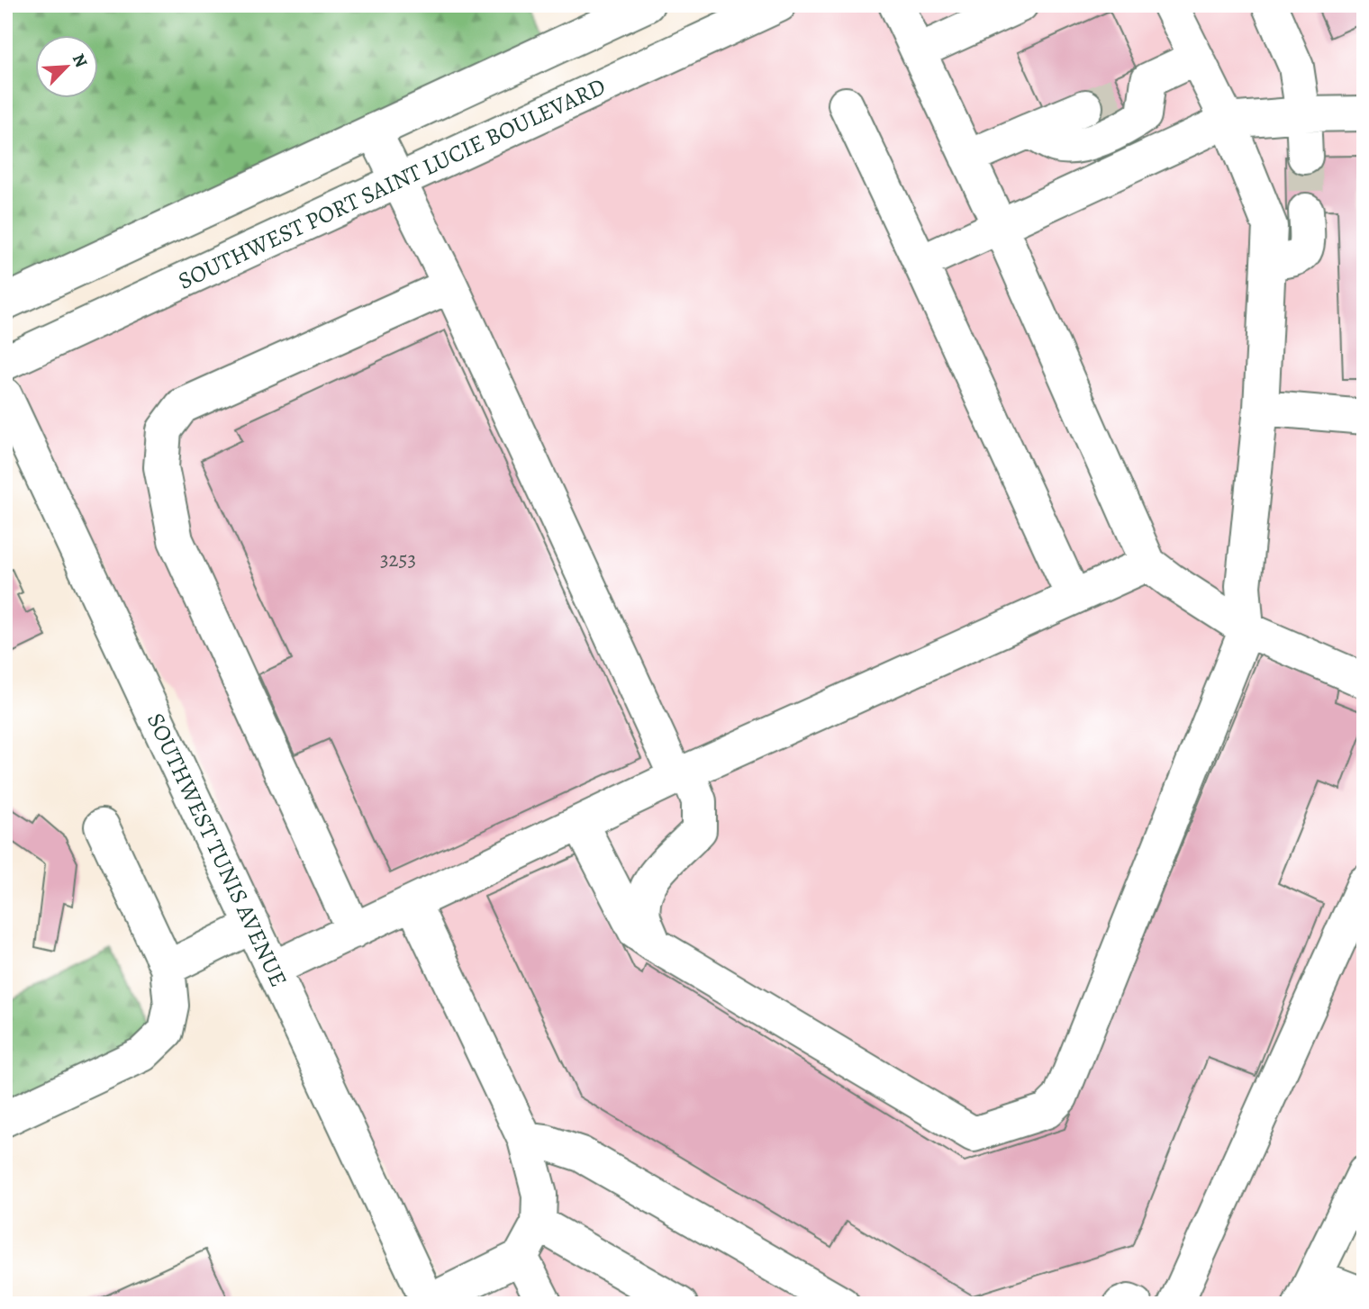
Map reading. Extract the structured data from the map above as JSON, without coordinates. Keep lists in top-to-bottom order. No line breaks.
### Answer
{"streets":{"main road":["SOUTHWEST PORT SAINT LUCIE BOULEVARD","SOUTHWEST TUNIS AVENUE"]},"house_numbers":["3253"],"north":"top right"}
